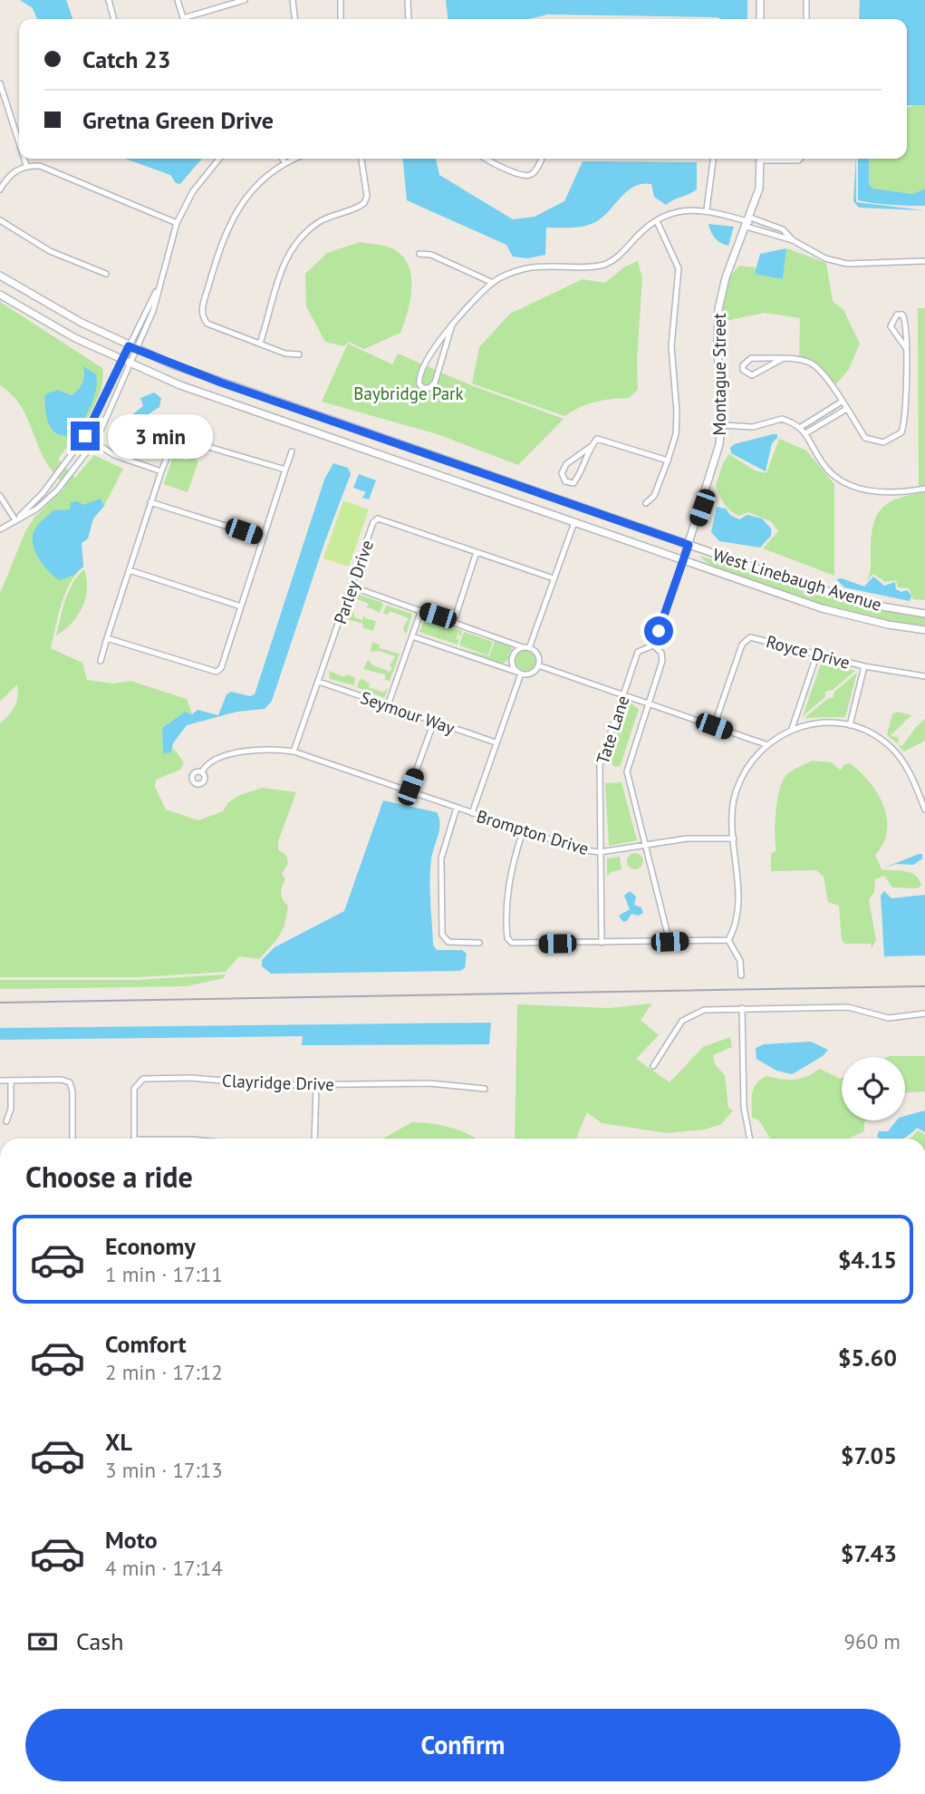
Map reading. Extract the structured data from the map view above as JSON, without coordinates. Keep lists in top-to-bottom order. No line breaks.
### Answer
{"streets":{"main road":["Montague Street","West Linebaugh Avenue"],"street":["Parley Drive","Royce Drive","Seymour Way","Tate Lane","Brompton Drive","Clayridge Drive"]},"crossings":[["Montague Street","West Linebaugh Avenue"],["Montague Street","Tate Lane"],["Montague Street","Brompton Drive"],["Parley Drive","Seymour Way"],["Parley Drive","Brompton Drive"],["Tate Lane","Brompton Drive"]],"parks":["Baybridge Park"],"page":{"banner":["Catch 23","Gretna Green Drive"],"bubble":"3 min","heading":"Choose a ride","list":[{"name":"Economy","note":"1 min · 17:11","value":"$4.15"},{"name":"Comfort","note":"2 min · 17:12","value":"$5.60"},{"name":"XL","note":"3 min · 17:13","value":"$7.05"},{"name":"Moto","note":"4 min · 17:14","value":"$7.43"}],"pay":["Cash","960 m"],"buttons":"Confirm"}}
